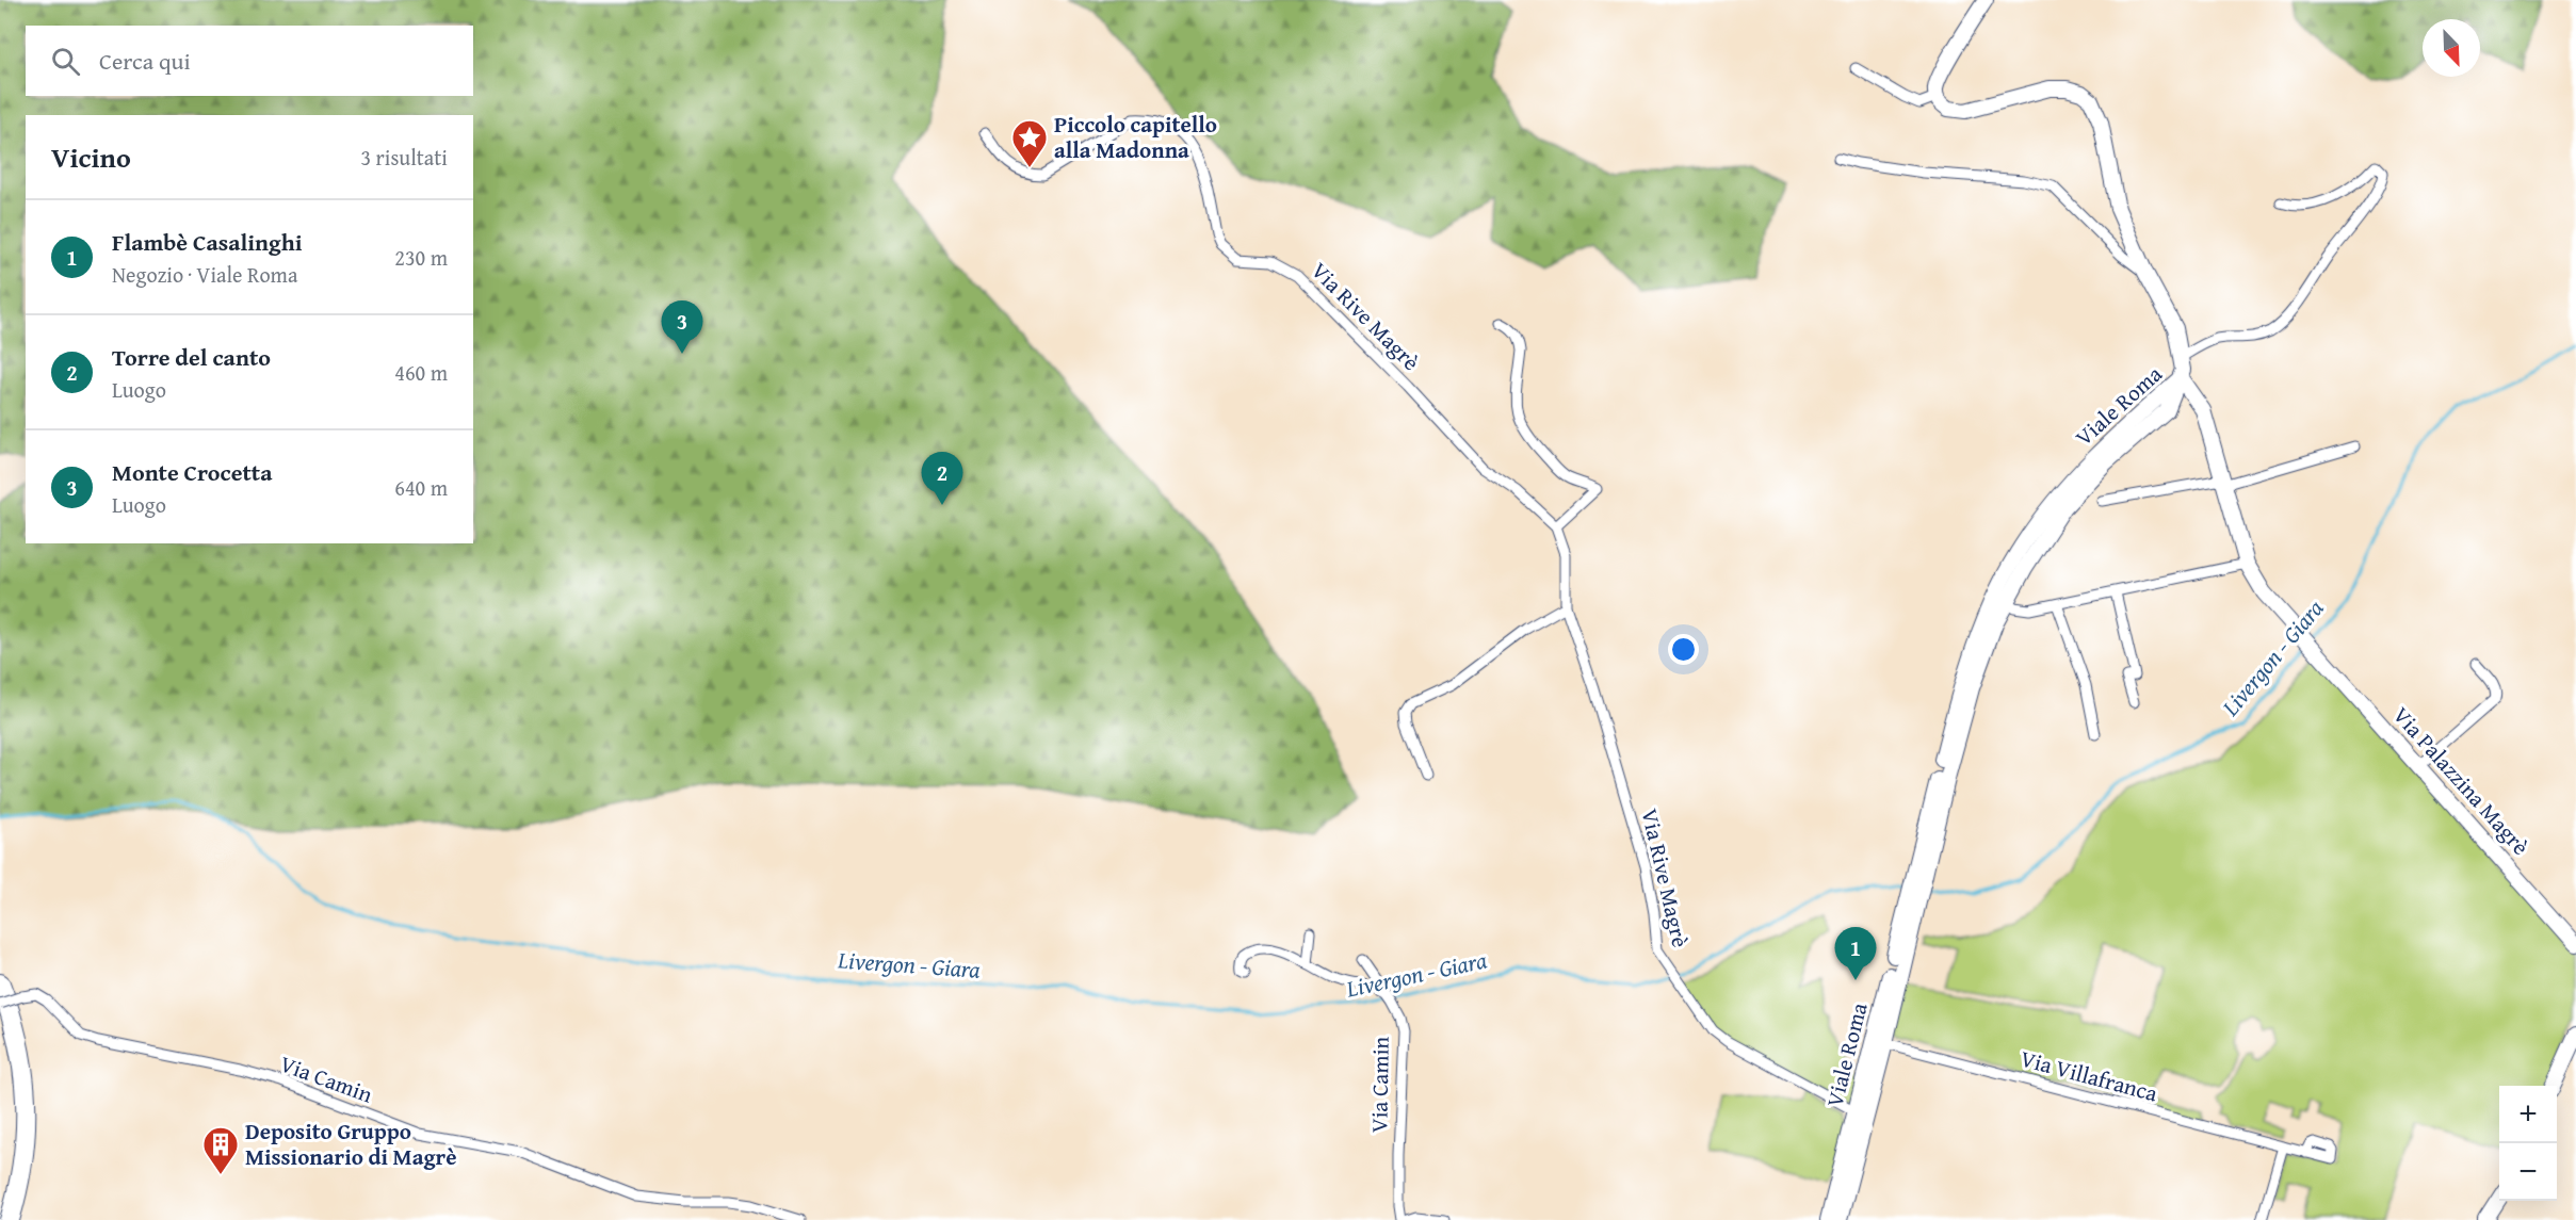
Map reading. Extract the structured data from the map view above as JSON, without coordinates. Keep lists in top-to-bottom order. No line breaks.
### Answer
{"streets":{"main road":["Viale Roma","Via Palazzina Magrè"],"street":["Via Rive Magrè","Via Villafranca","Via Camin"]},"crossings":[["Via Rive Magrè","Viale Roma"],["Viale Roma","Via Palazzina Magrè"],["Viale Roma","Via Villafranca"]],"water":["Livergon - Giara"],"places":{"place":["Piccolo capitello alla Madonna"],"building":["Deposito Gruppo Missionario di Magrè"]},"north":"bottom right","page":{"search":"Cerca qui","heading":["Vicino","3 risultati"],"list":[{"mark":"1","name":"Flambè Casalinghi","note":"Negozio · Viale Roma","value":"230 m"},{"mark":"2","name":"Torre del canto","note":"Luogo","value":"460 m"},{"mark":"3","name":"Monte Crocetta","note":"Luogo","value":"640 m"}],"pins":["3","2","1"],"map_buttons":["+","−"]}}
